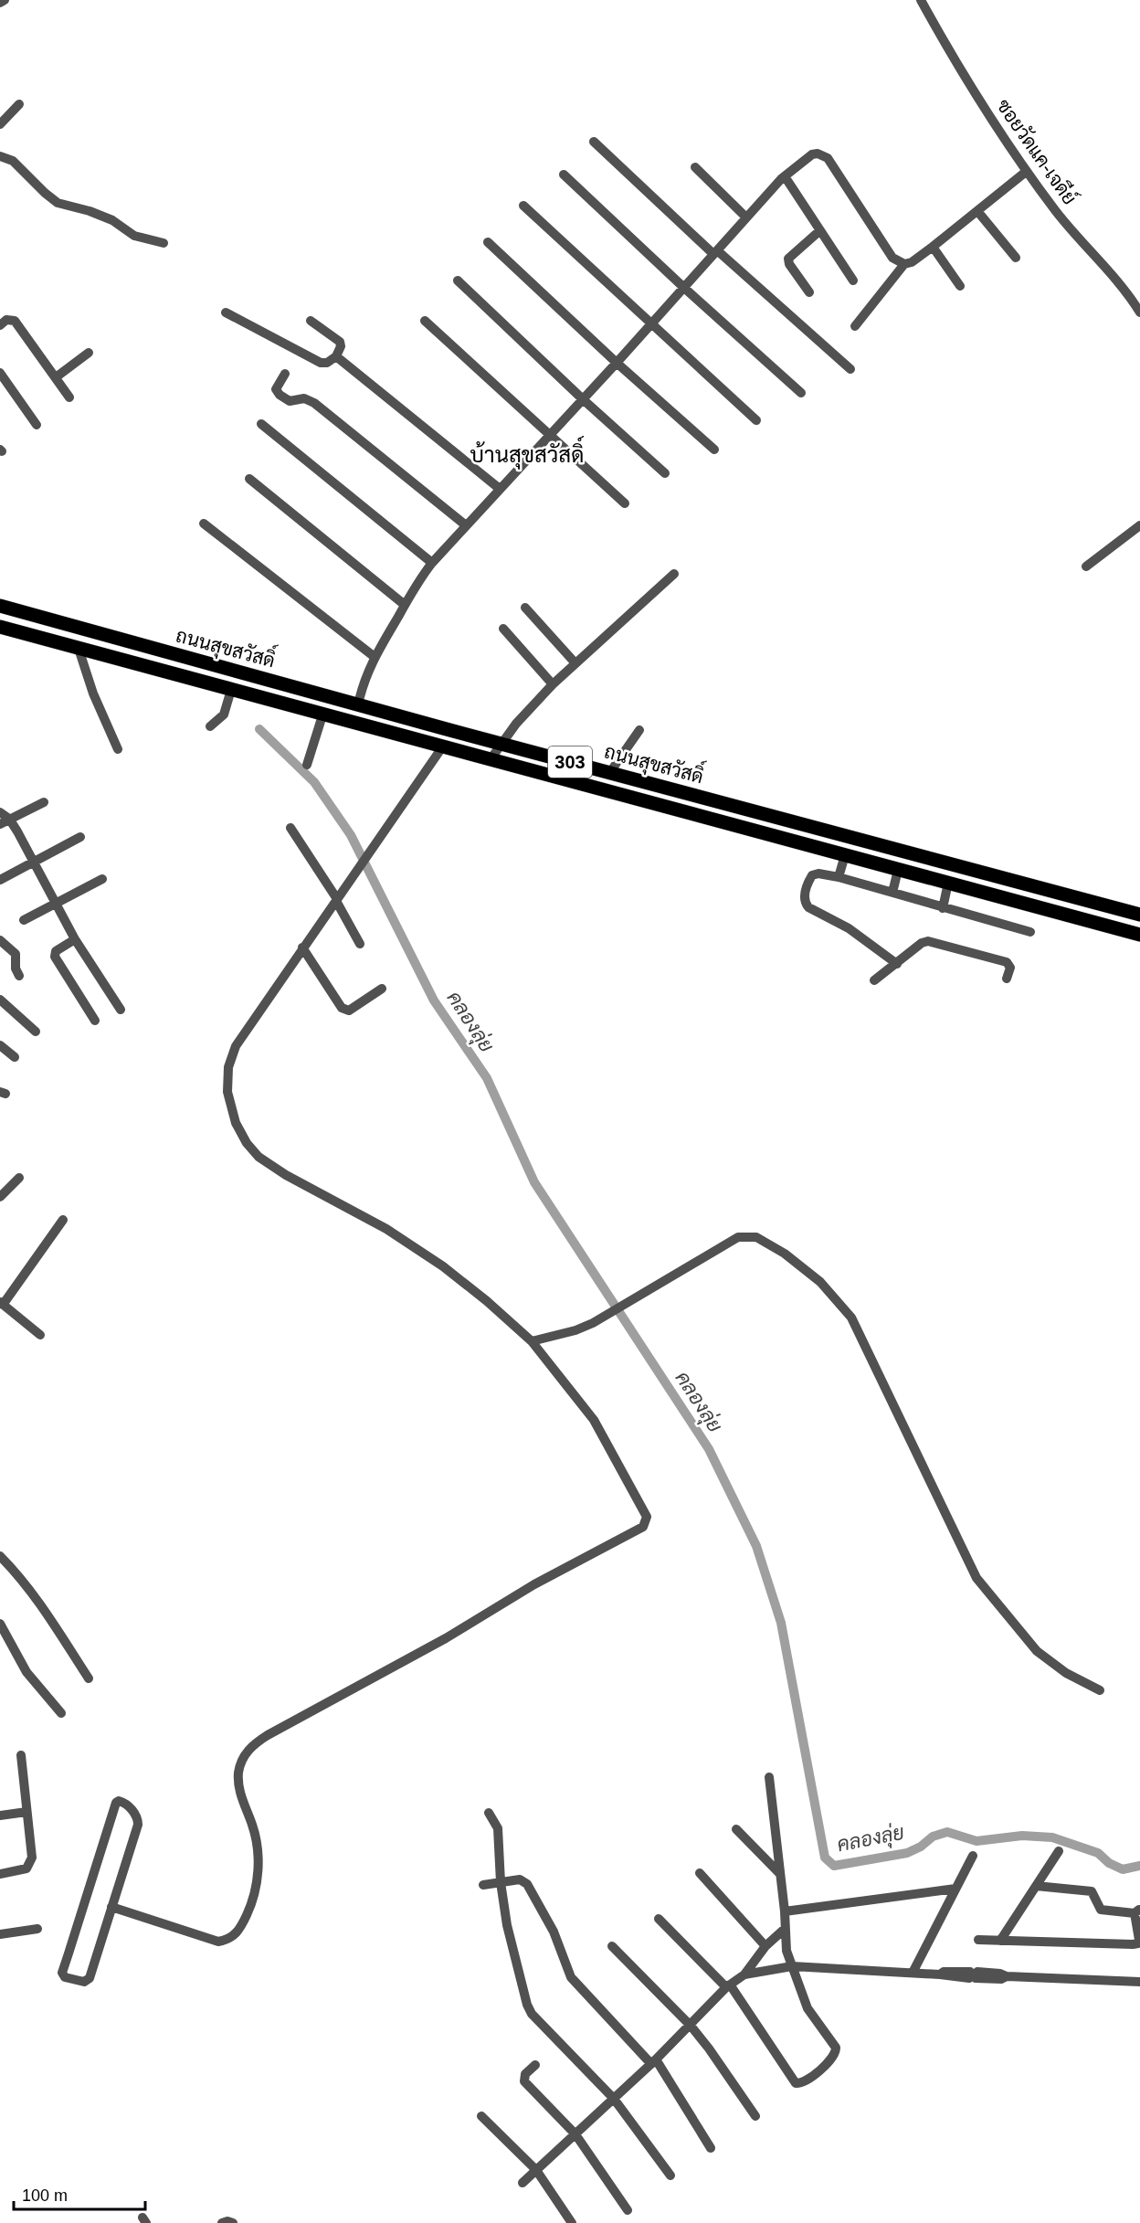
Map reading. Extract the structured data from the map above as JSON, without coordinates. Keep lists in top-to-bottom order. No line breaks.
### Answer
{"streets":{"main road":["ถนนสุขสวัสดิ์","303"],"street":["ซอยวัดแค-เจดีย์"]},"districts":["บ้านสุขสวัสดิ์"],"water":["คลองลุ่ย"],"scale_bar":"100 m"}
